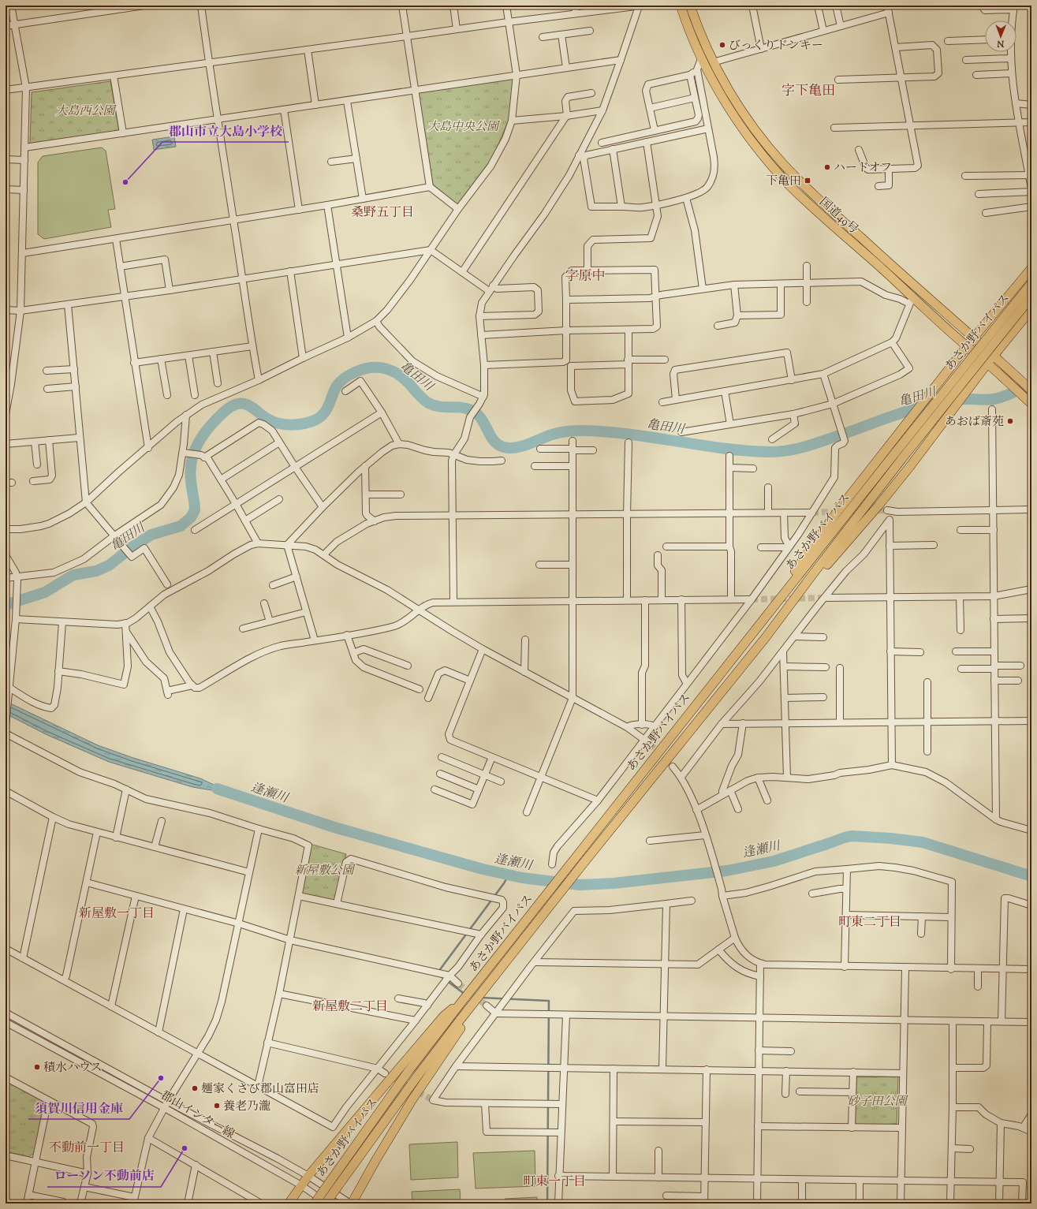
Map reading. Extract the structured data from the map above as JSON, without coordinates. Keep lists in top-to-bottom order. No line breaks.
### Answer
{"streets":{"highway":["国道49号","あさか野バイパス"],"street":["郡山インター線"]},"crossings":[["あさか野バイパス","郡山インター線"]],"districts":["字下亀田","桑野五丁目","字原中","新屋敷一丁目","町東二丁目","新屋敷二丁目","不動前一丁目","町東一丁目"],"water":["亀田川","逢瀬川"],"parks":["大島西公園","大島中央公園","新屋敷公園","砂子田公園"],"places":{"other":["びっくりドンキー","ハードオフ","郡山市立大島小学校","あおば斎苑","積水ハウス","須賀川信用金庫","麺家くさび郡山富田店","養老乃瀧","ローソン不動前店"],"transit":["下亀田"]},"north":"bottom"}
